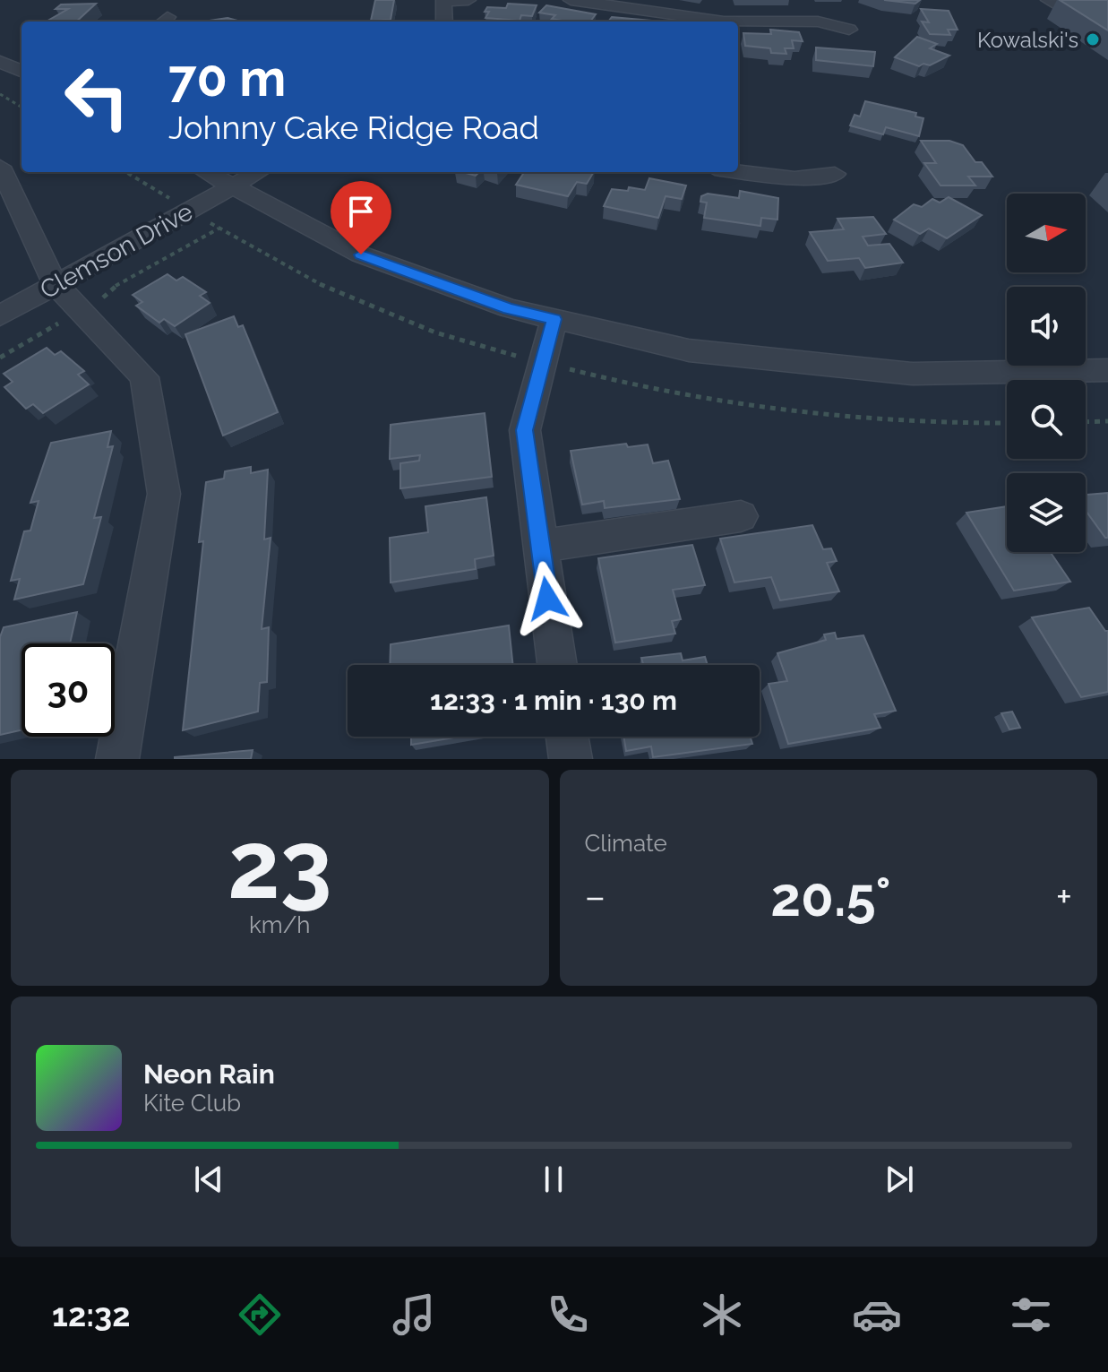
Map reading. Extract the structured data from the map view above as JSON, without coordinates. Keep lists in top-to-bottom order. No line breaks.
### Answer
{"streets":{"street":["Clemson Drive"]},"places":["Kowalski's"],"north":"right","page":{"turn":["70 m","Johnny Cake Ridge Road"],"limit":"30","trip":"12:33 · 1 min · 130 m","tile":[["23","km/h"],"Climate"],"heat":["−","20.5°","+"],"song":["Neon Rain","Kite Club"],"tabs":"12:32"}}
